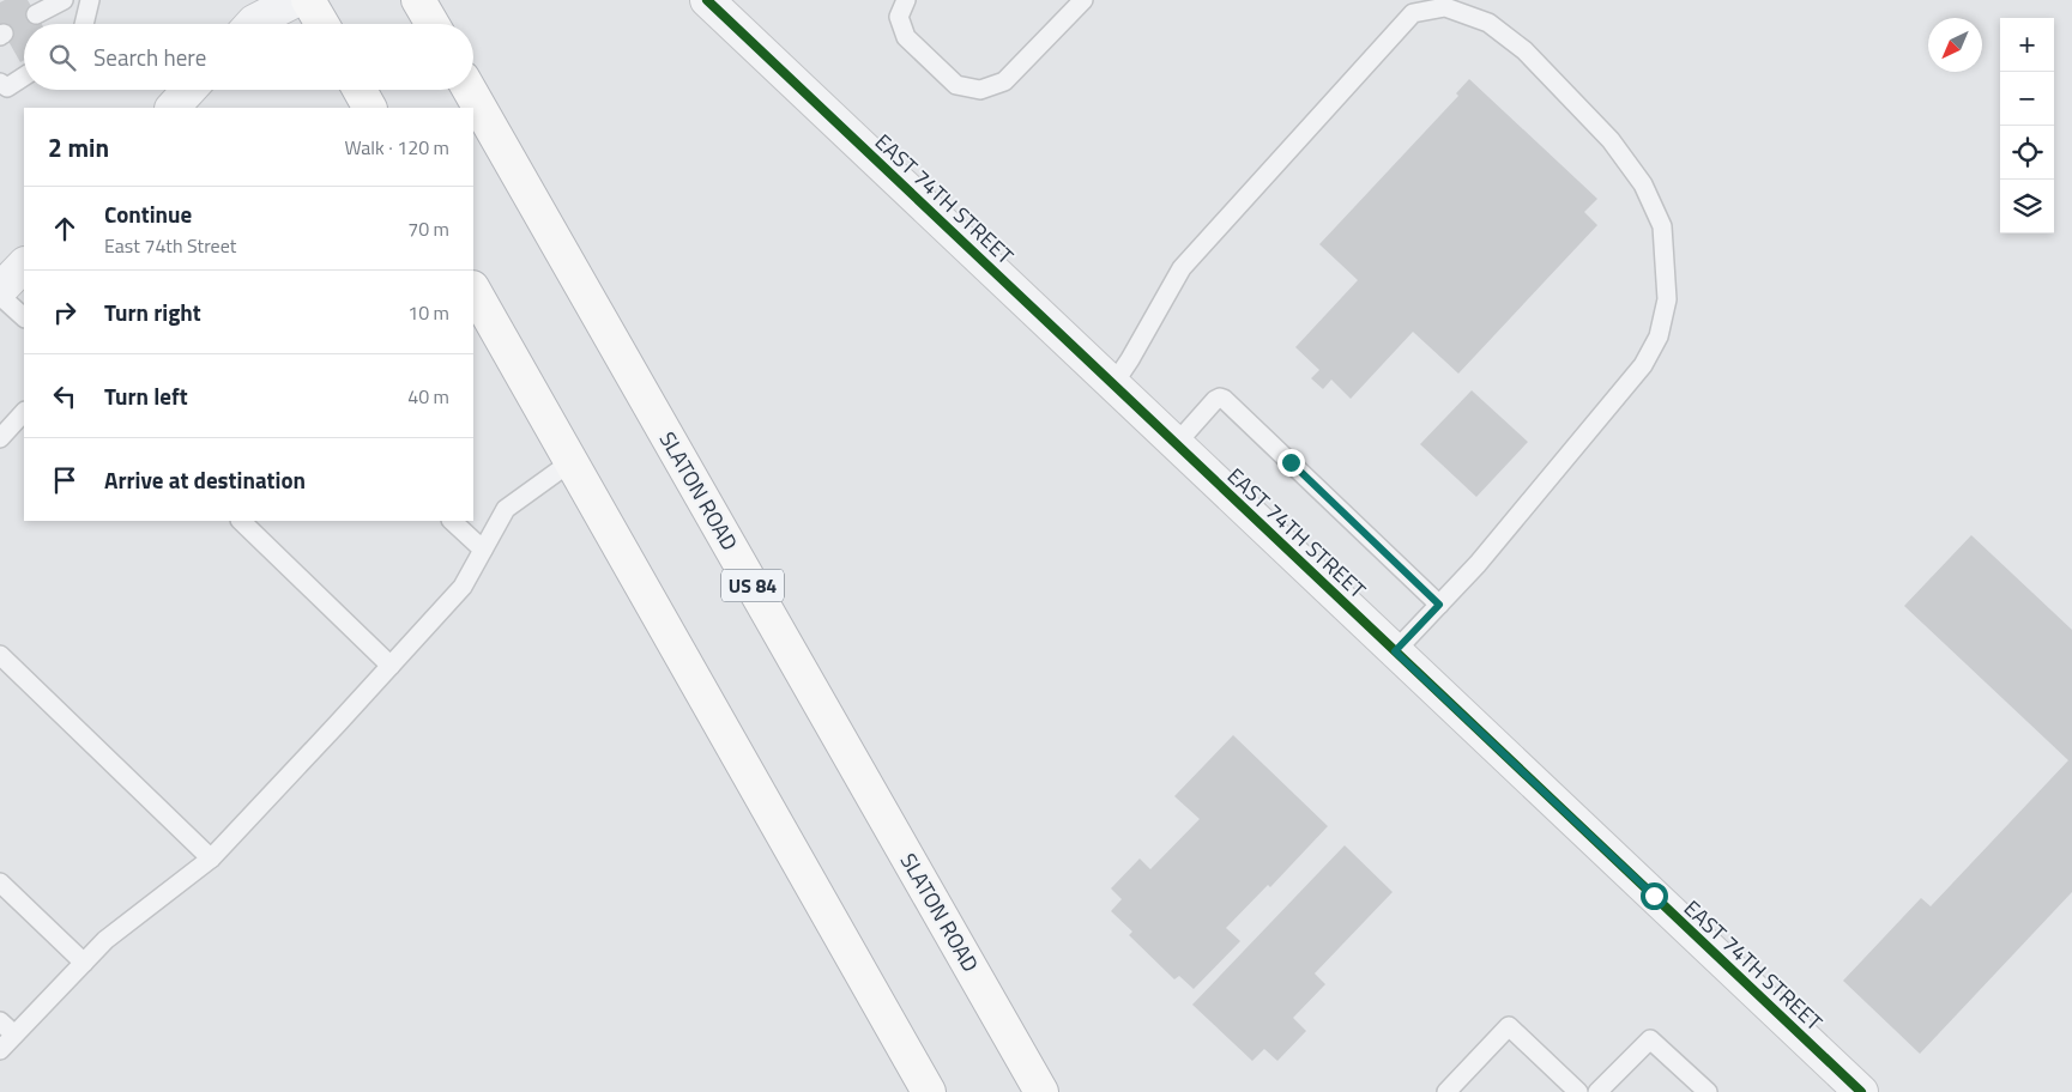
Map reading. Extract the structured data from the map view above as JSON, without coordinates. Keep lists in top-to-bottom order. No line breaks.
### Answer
{"streets":{"highway":["SLATON ROAD","US 84"],"street":["EAST 74TH STREET"]},"north":"bottom left","page":{"map_buttons":["+","−"],"search":"Search here","heading":["2 min","Walk · 120 m"],"list":[["Continue","East 74th Street","70 m"],["Turn right","10 m"],["Turn left","40 m"],"Arrive at destination"]}}
